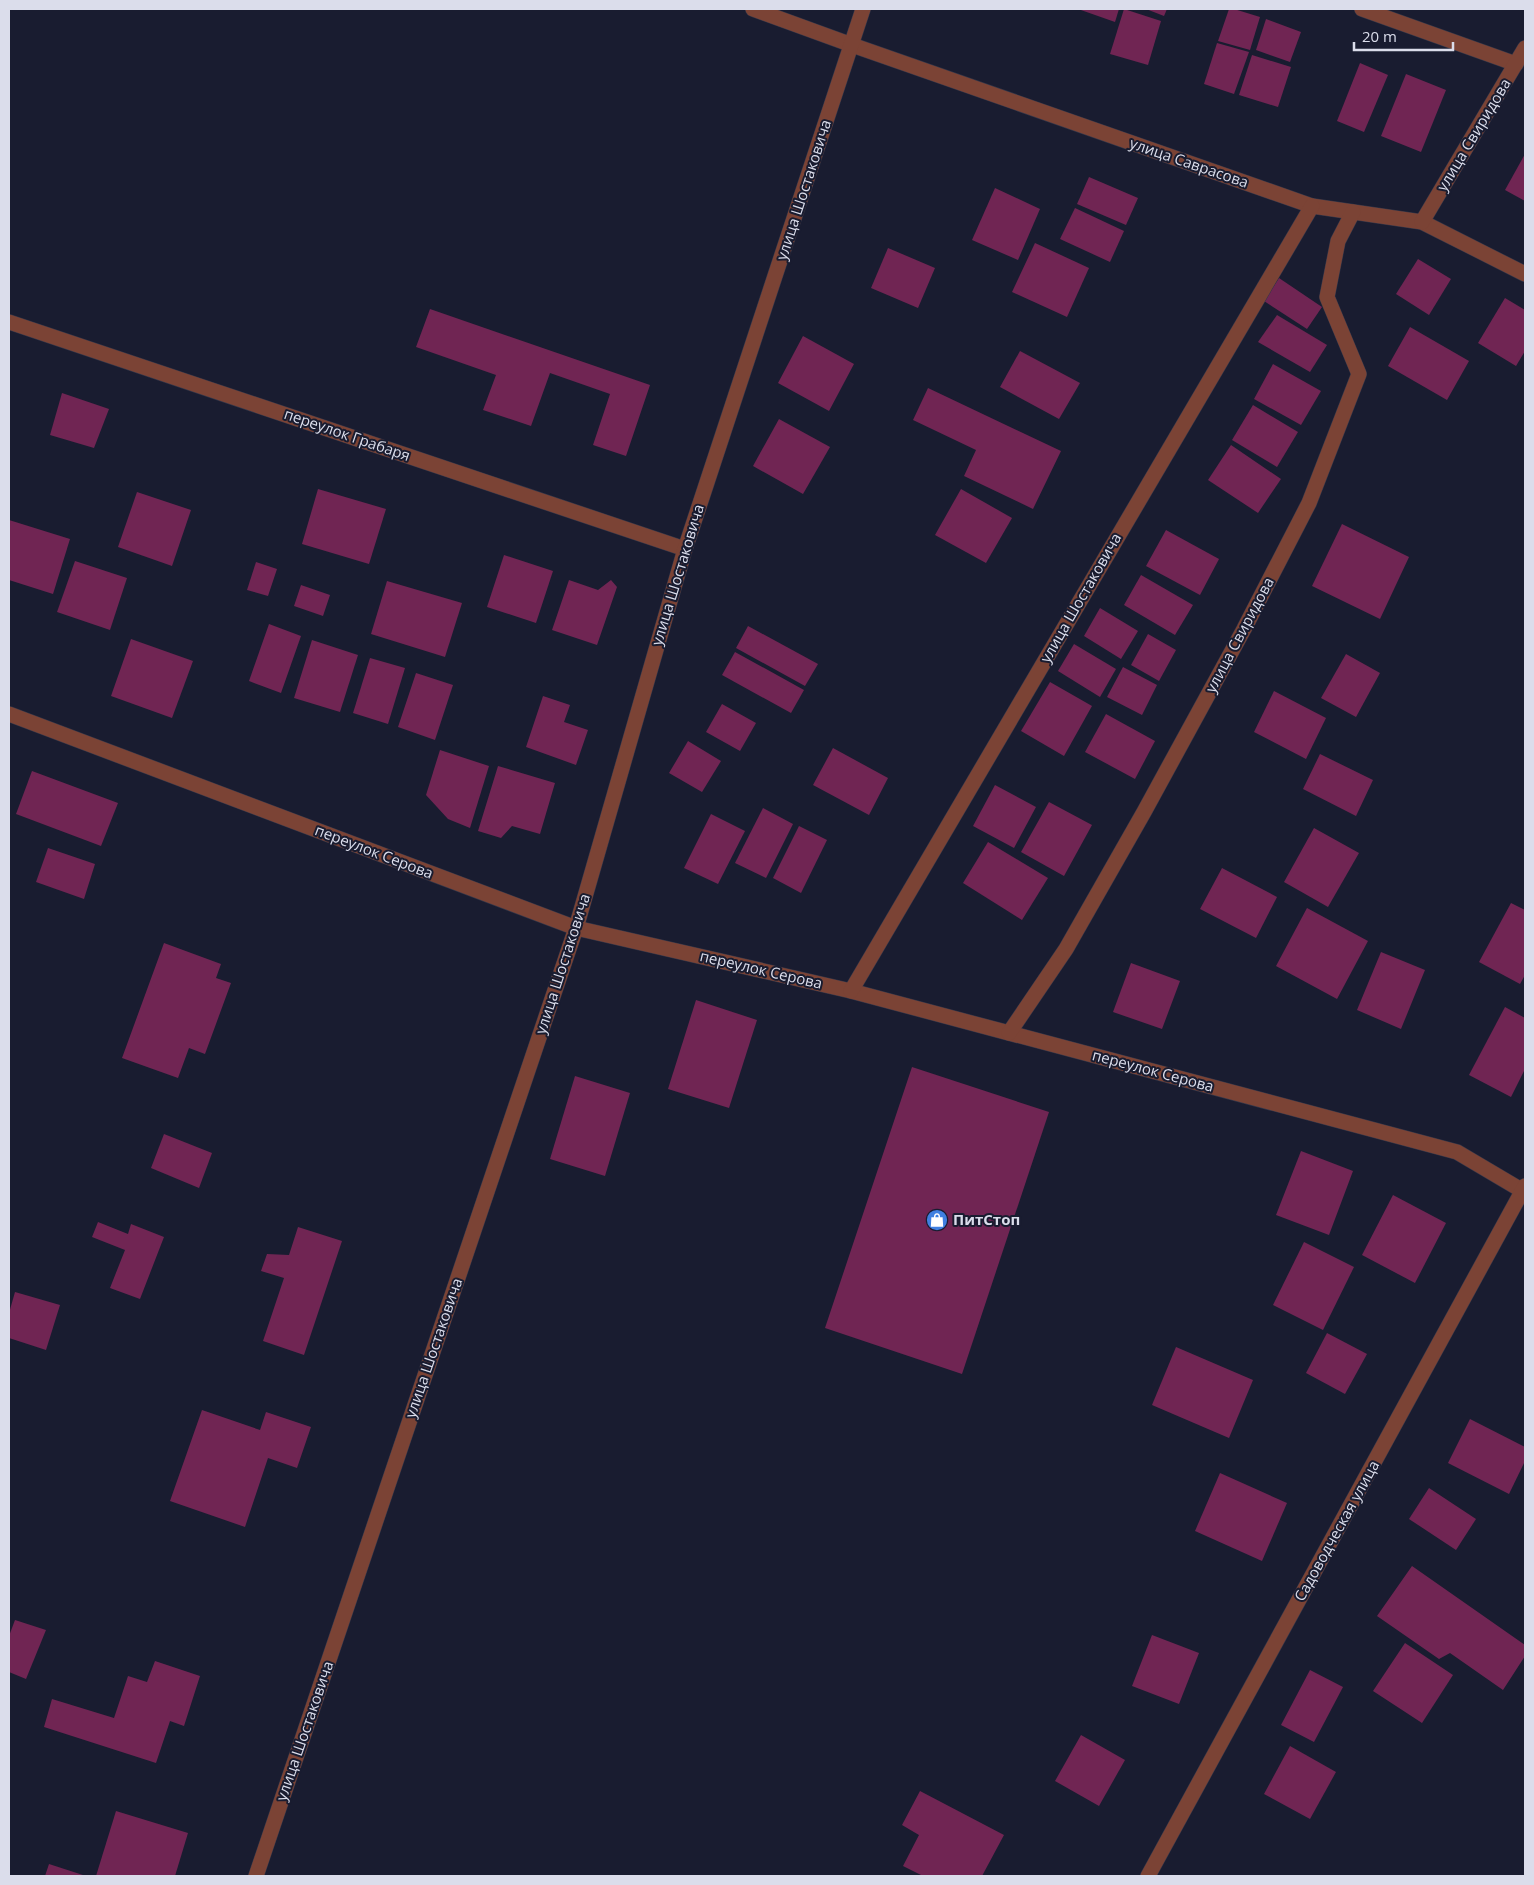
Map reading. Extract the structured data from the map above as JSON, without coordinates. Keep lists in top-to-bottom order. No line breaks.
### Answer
{"streets":{"street":["улица Свиридова","улица Саврасова","улица Шостаковича","переулок Грабаря","переулок Серова","Садоводческая улица"]},"crossings":[["улица Свиридова","улица Саврасова"],["улица Свиридова","переулок Серова"],["улица Саврасова","улица Шостаковича"],["улица Шостаковича","переулок Грабаря"],["улица Шостаковича","переулок Серова"],["переулок Серова","Садоводческая улица"]],"places":{"shop":["ПитСтоп"]},"scale_bar":"20 m"}
